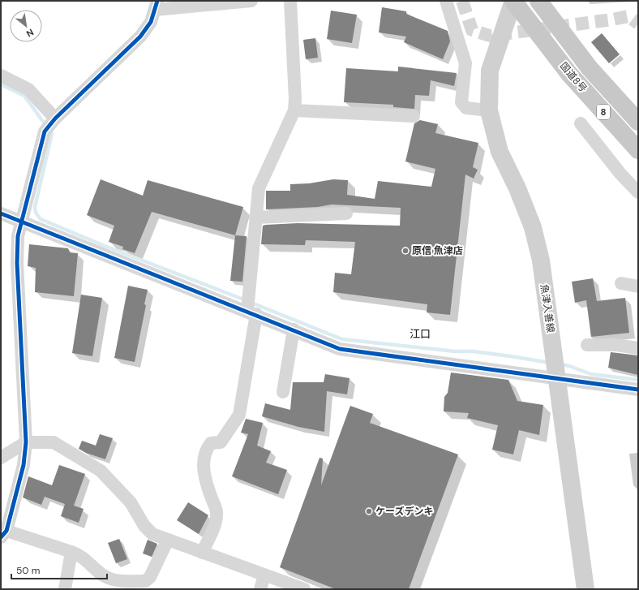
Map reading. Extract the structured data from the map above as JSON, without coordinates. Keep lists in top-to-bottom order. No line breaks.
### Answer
{"streets":{"highway":["国道8号","8"],"main road":["魚津入善線"]},"crossings":[["国道8号","魚津入善線"]],"districts":["江口"],"places":["原信 魚津店","ケーズデンキ"],"scale_bar":"50 m","north":"bottom right"}
